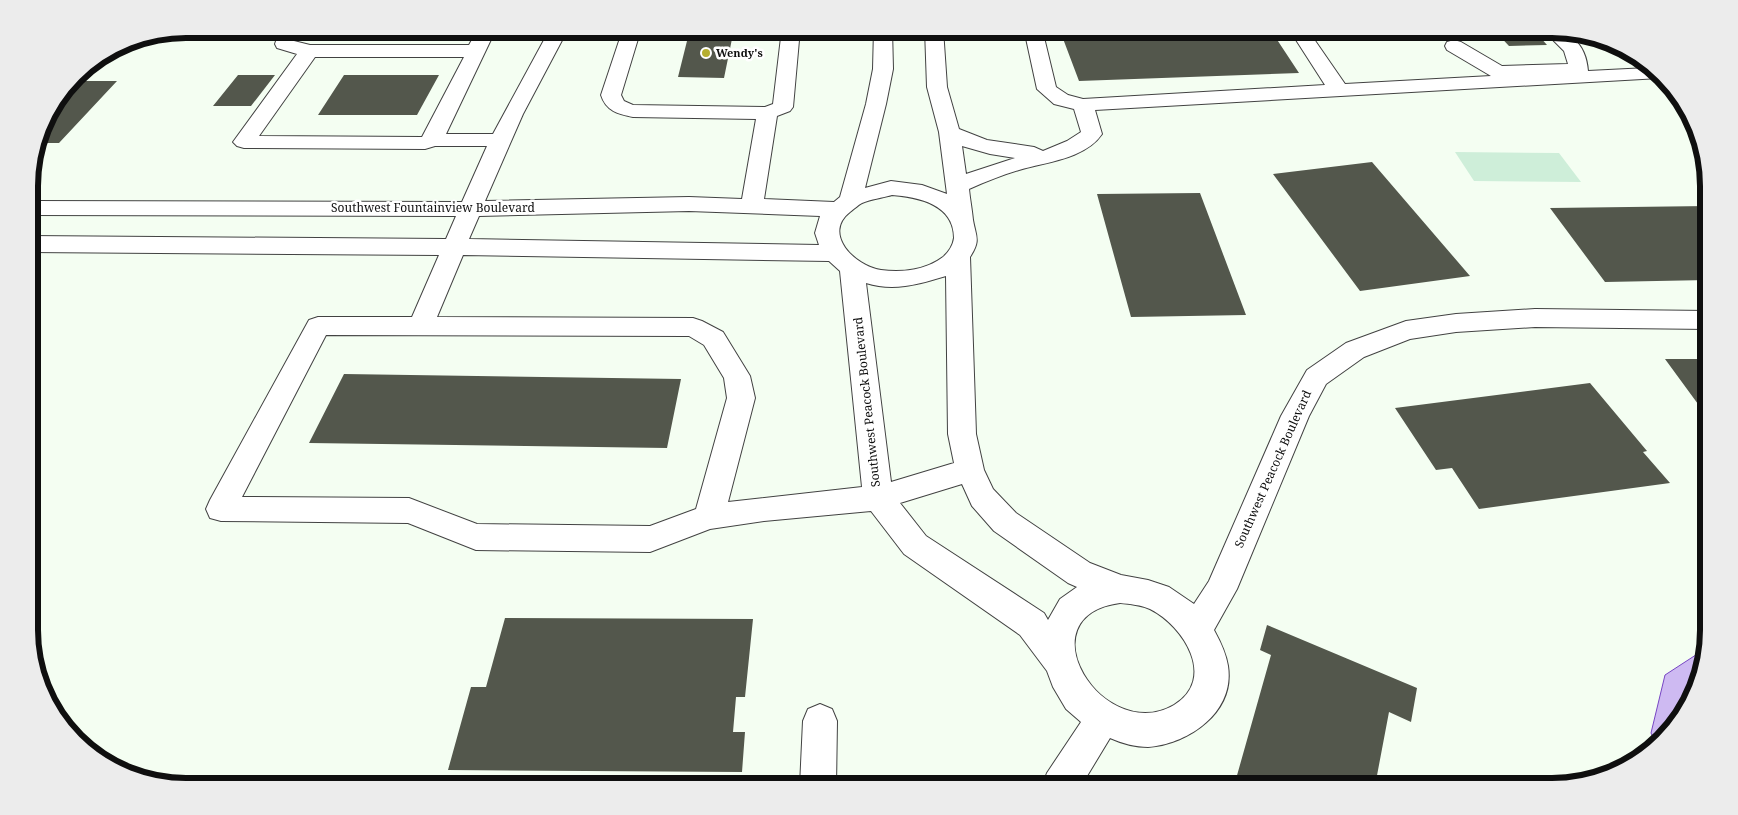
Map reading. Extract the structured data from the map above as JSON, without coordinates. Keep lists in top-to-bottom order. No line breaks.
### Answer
{"streets":{"street":["Southwest Fountainview Boulevard","Southwest Peacock Boulevard"]},"crossings":[["Southwest Fountainview Boulevard","Southwest Peacock Boulevard"]],"places":["Wendy's"]}
